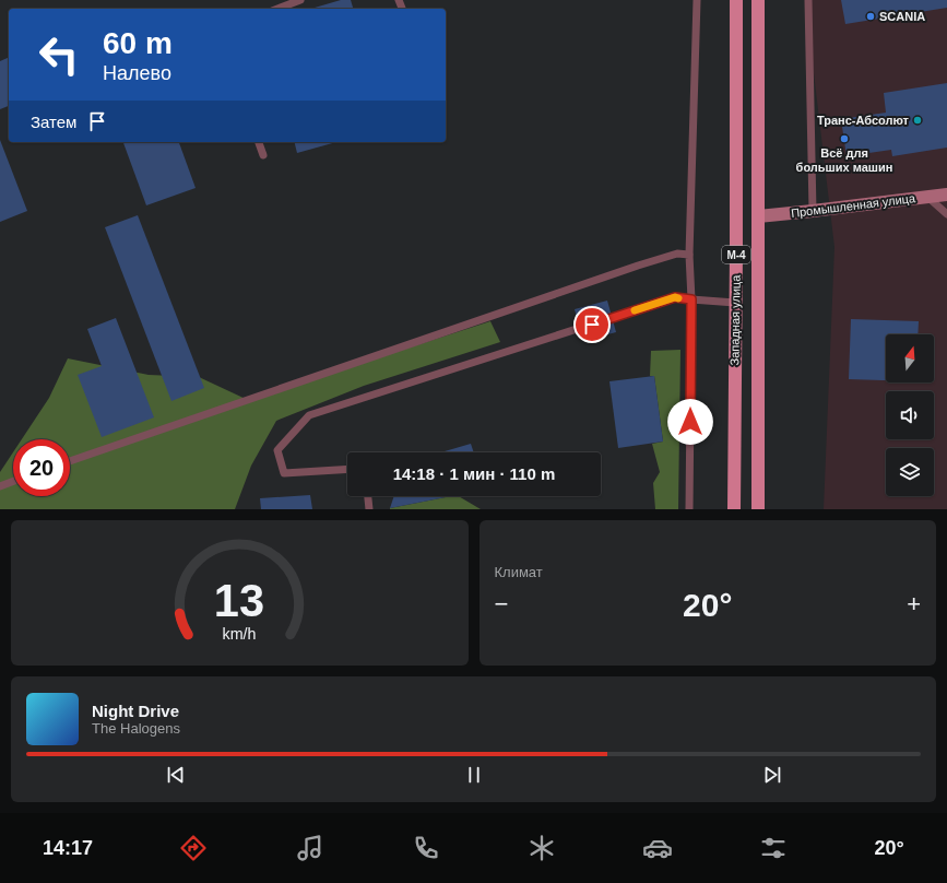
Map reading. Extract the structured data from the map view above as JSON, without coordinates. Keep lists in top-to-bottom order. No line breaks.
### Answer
{"streets":{"main road":["М-4","Западная улица"],"street":["Промышленная улица"]},"crossings":[["Промышленная улица","Западная улица"]],"places":["SCANIA","Транс-Абсолют","Всё для больших машин"],"north":"top","page":{"turn":["60 m","Налево"],"then":"Затем","limit":"20","trip":"14:18 · 1 мин · 110 m","tile":"Климат","heat":["−","20°","+"],"song":["Night Drive","The Halogens"],"tabs":["14:17","20°"],"gauge":["13","km/h"]}}
